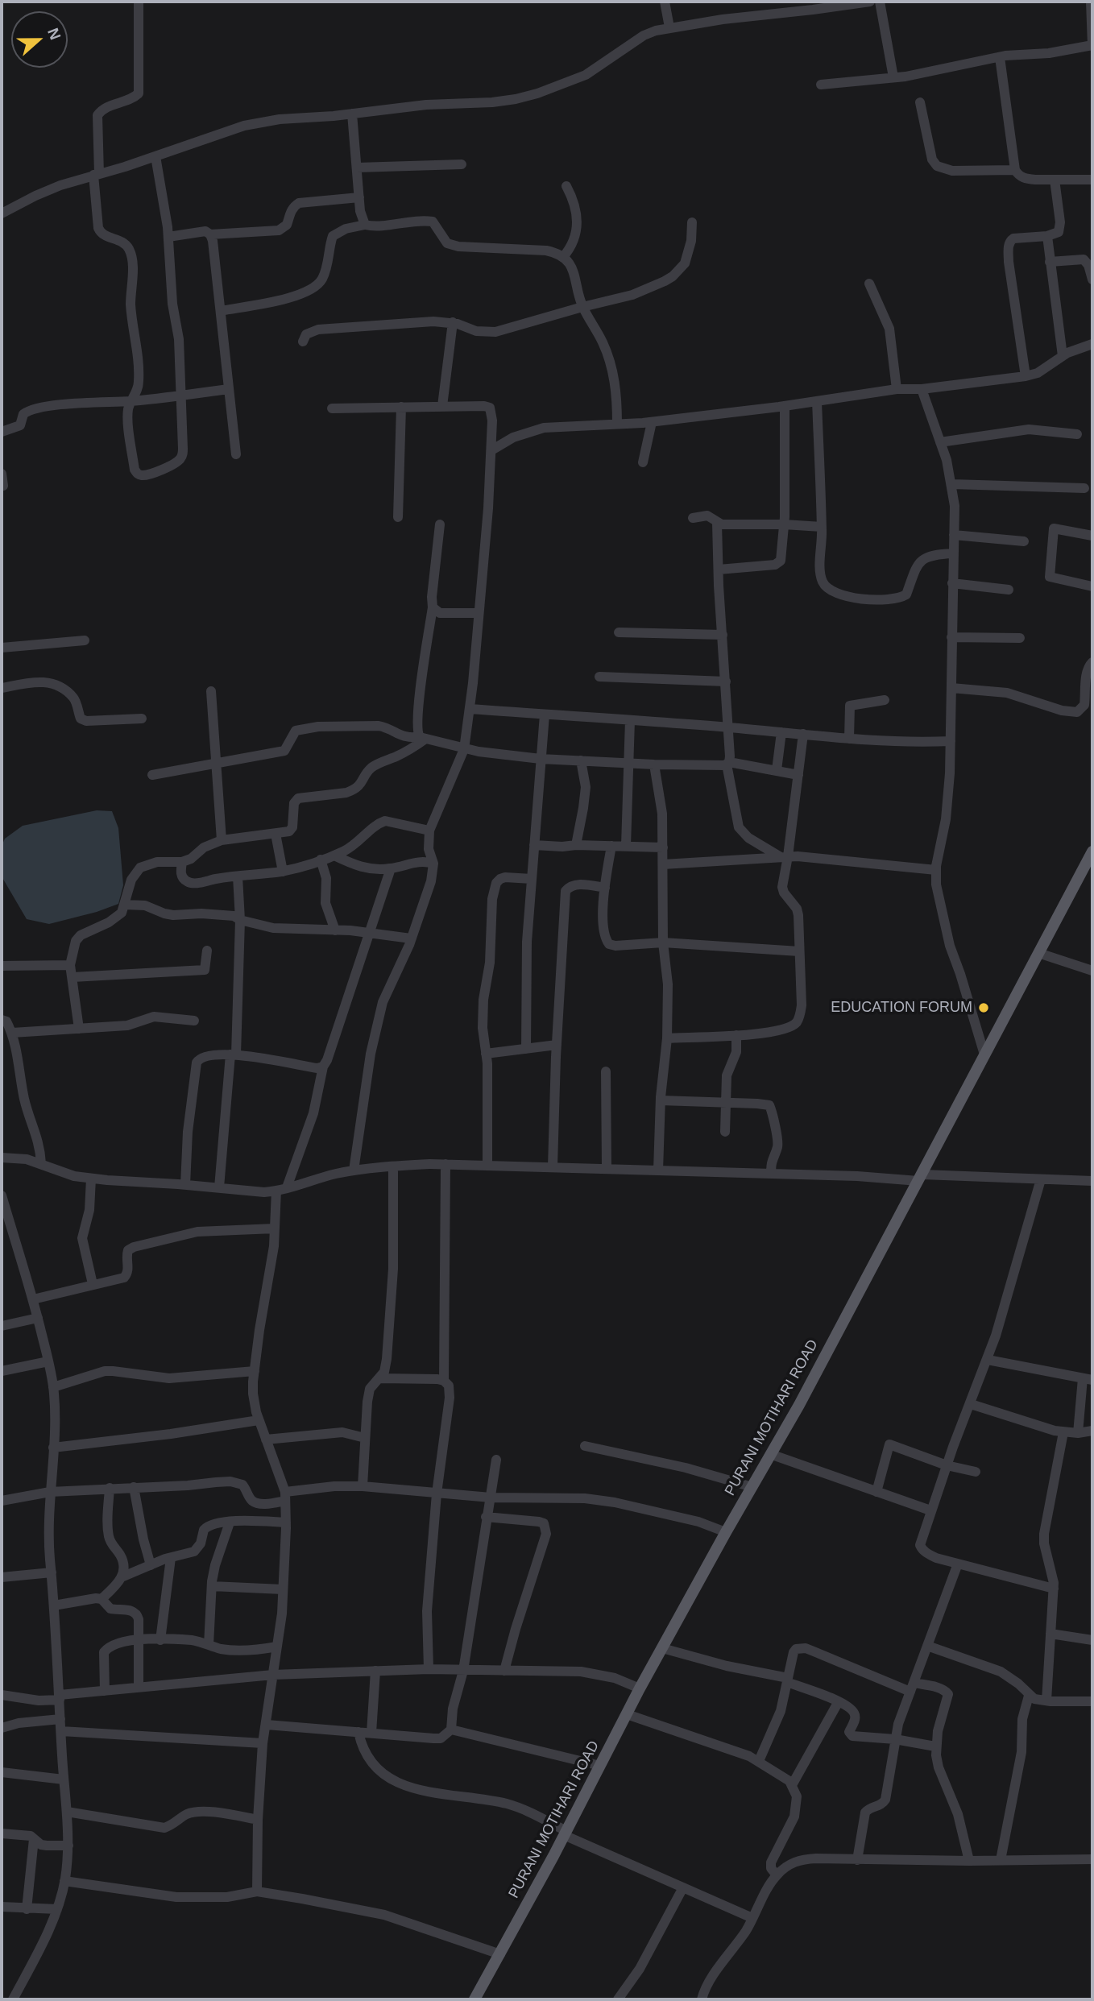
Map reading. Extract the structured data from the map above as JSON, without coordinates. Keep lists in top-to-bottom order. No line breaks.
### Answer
{"streets":{"main road":["PURANI MOTIHARI ROAD"]},"places":["EDUCATION FORUM"],"north":"right"}
